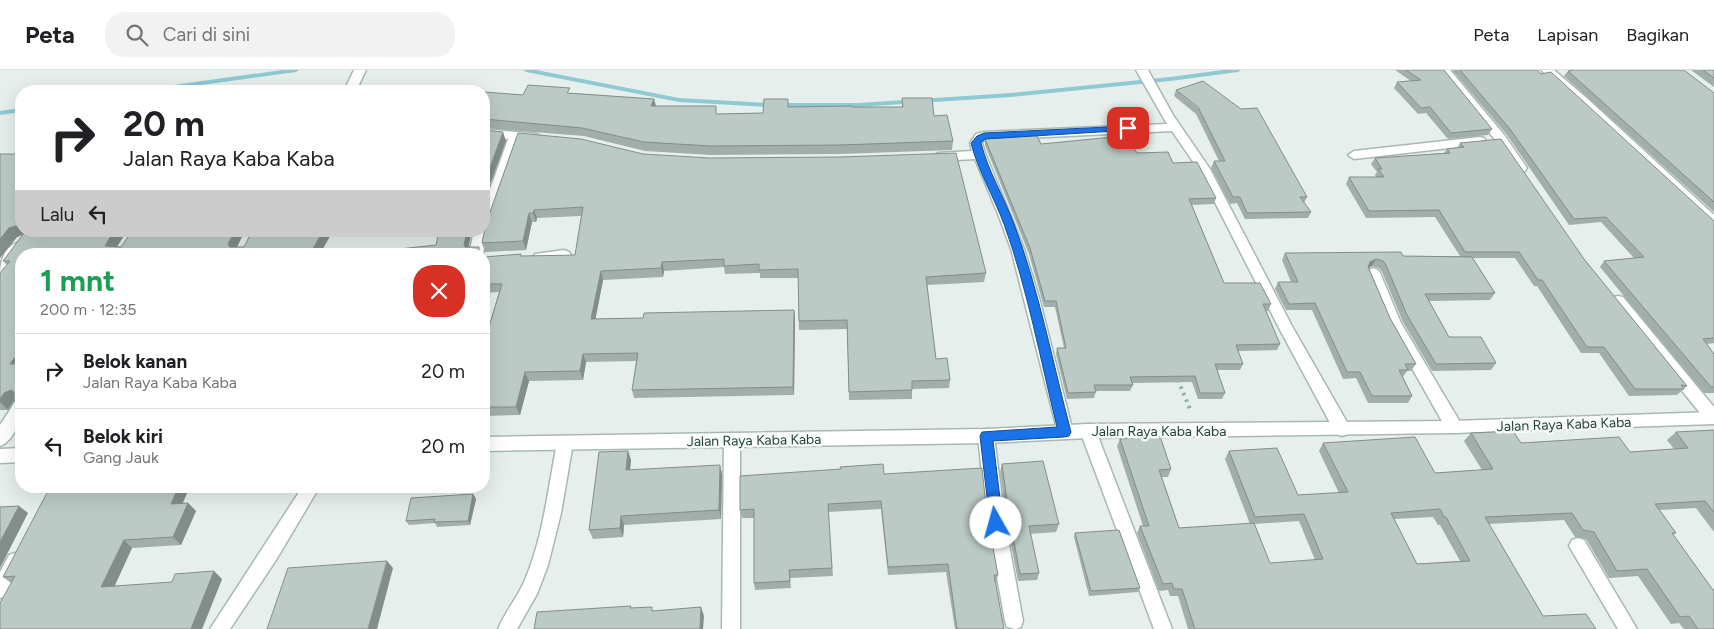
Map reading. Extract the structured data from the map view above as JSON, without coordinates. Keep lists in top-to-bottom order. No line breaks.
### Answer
{"streets":{"street":["Jalan Raya Kaba Kaba"]},"page":{"header":"Peta","search":"Cari di sini","nav":["Peta","Lapisan","Bagikan"],"turn":["20 m","Jalan Raya Kaba Kaba"],"then":"Lalu","heading":["1 mnt","200 m · 12:35"],"list":[{"name":"Belok kanan","note":"Jalan Raya Kaba Kaba","value":"20 m"},{"name":"Belok kiri","note":"Gang Jauk","value":"20 m"}]}}
